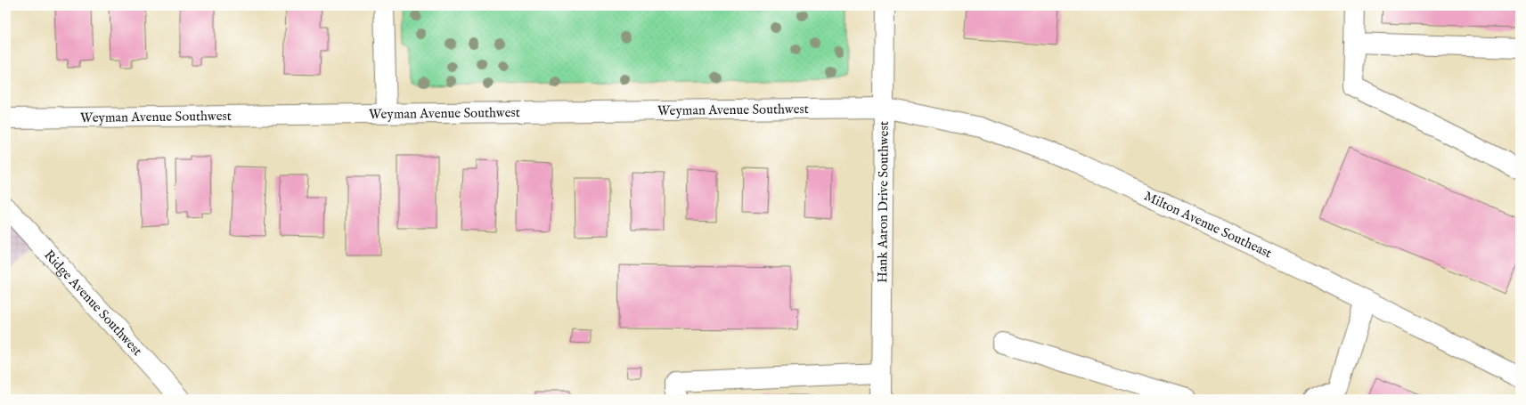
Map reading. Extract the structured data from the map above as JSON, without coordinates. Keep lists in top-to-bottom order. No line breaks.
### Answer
{"streets":{"street":["Weyman Avenue Southwest","Hank Aaron Drive Southwest","Milton Avenue Southeast","Ridge Avenue Southwest"]},"crossings":[["Weyman Avenue Southwest","Hank Aaron Drive Southwest"],["Weyman Avenue Southwest","Milton Avenue Southeast"],["Hank Aaron Drive Southwest","Milton Avenue Southeast"]]}
